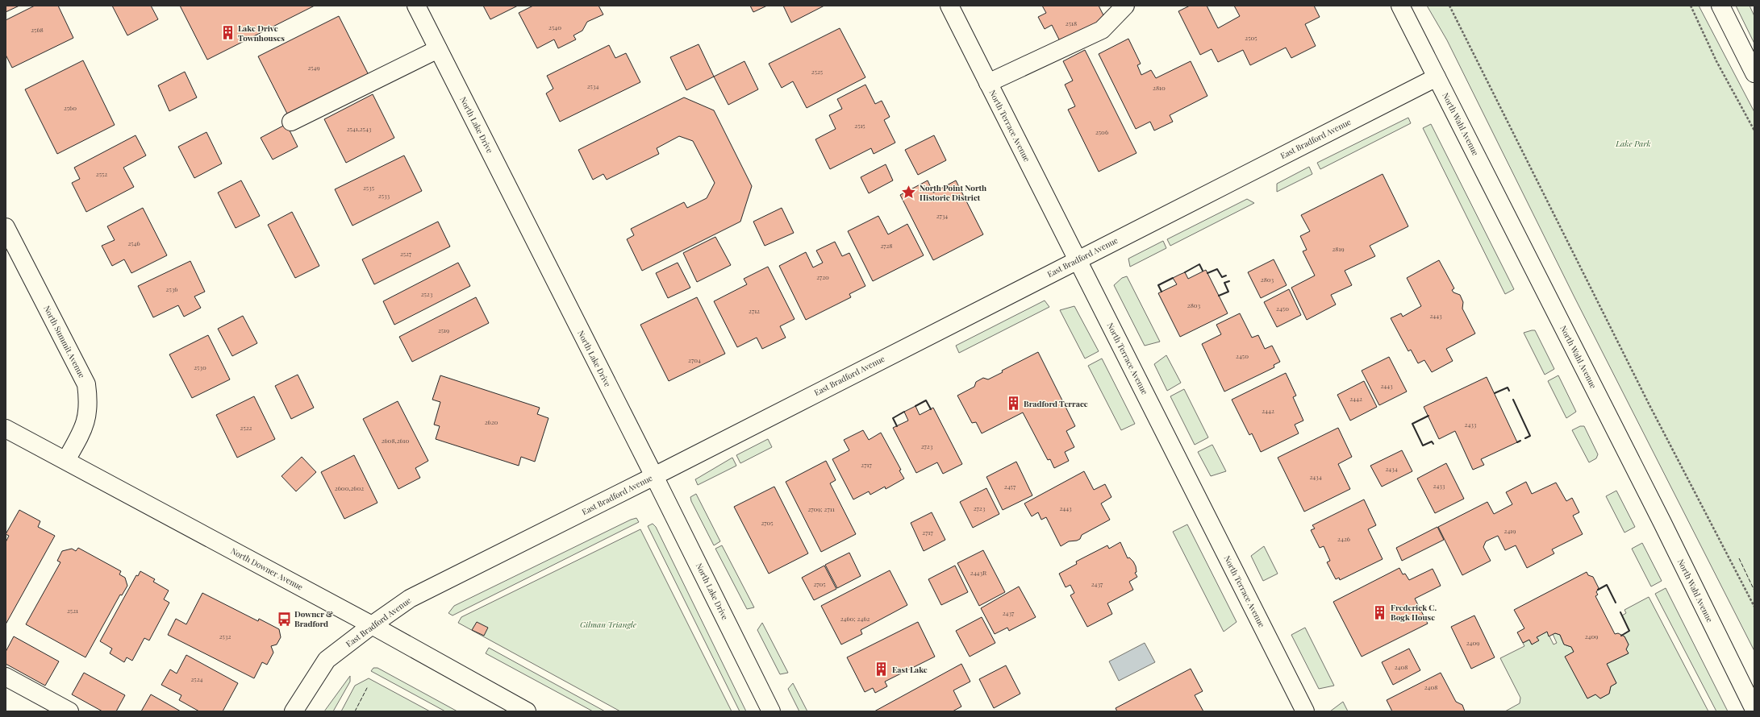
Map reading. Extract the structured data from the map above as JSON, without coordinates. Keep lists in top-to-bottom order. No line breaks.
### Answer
{"streets":{"street":["North Wahl Avenue","North Lake Drive","North Terrace Avenue","East Bradford Avenue","North Summit Avenue","North Downer Avenue"]},"crossings":[["North Wahl Avenue","East Bradford Avenue"],["North Lake Drive","East Bradford Avenue"],["North Terrace Avenue","East Bradford Avenue"],["East Bradford Avenue","North Downer Avenue"],["North Summit Avenue","North Downer Avenue"]],"parks":["Lake Park","Gilman Triangle"],"places":{"building":["Lake Drive Townhouses","Bradford Terrace","Frederick C. Bogk House","East Lake"],"place":["North Point North Historic District"],"bus stop":["Downer & Bradford"]},"house_numbers":["2518","2540","2568","2505","2549","2525","2534","2810","2560","2515","2541,2543","2506","2552","2535","2533","2734","2546","2728","2819","2527","2720","2803","2536","2523","2803","2450","2712","2443","2519","2450","2704","2530","2443","2442","2442","2620","2433","2522","2608,2610","2723","2717","2434","2434","2433","2457","2600,2602","2723","2443","2709; 2711","2705","2419","2717","2426","2443R","2705","2437","2521","2437","2460; 2462","2532","2409","2409","2408","2524","2408"]}
